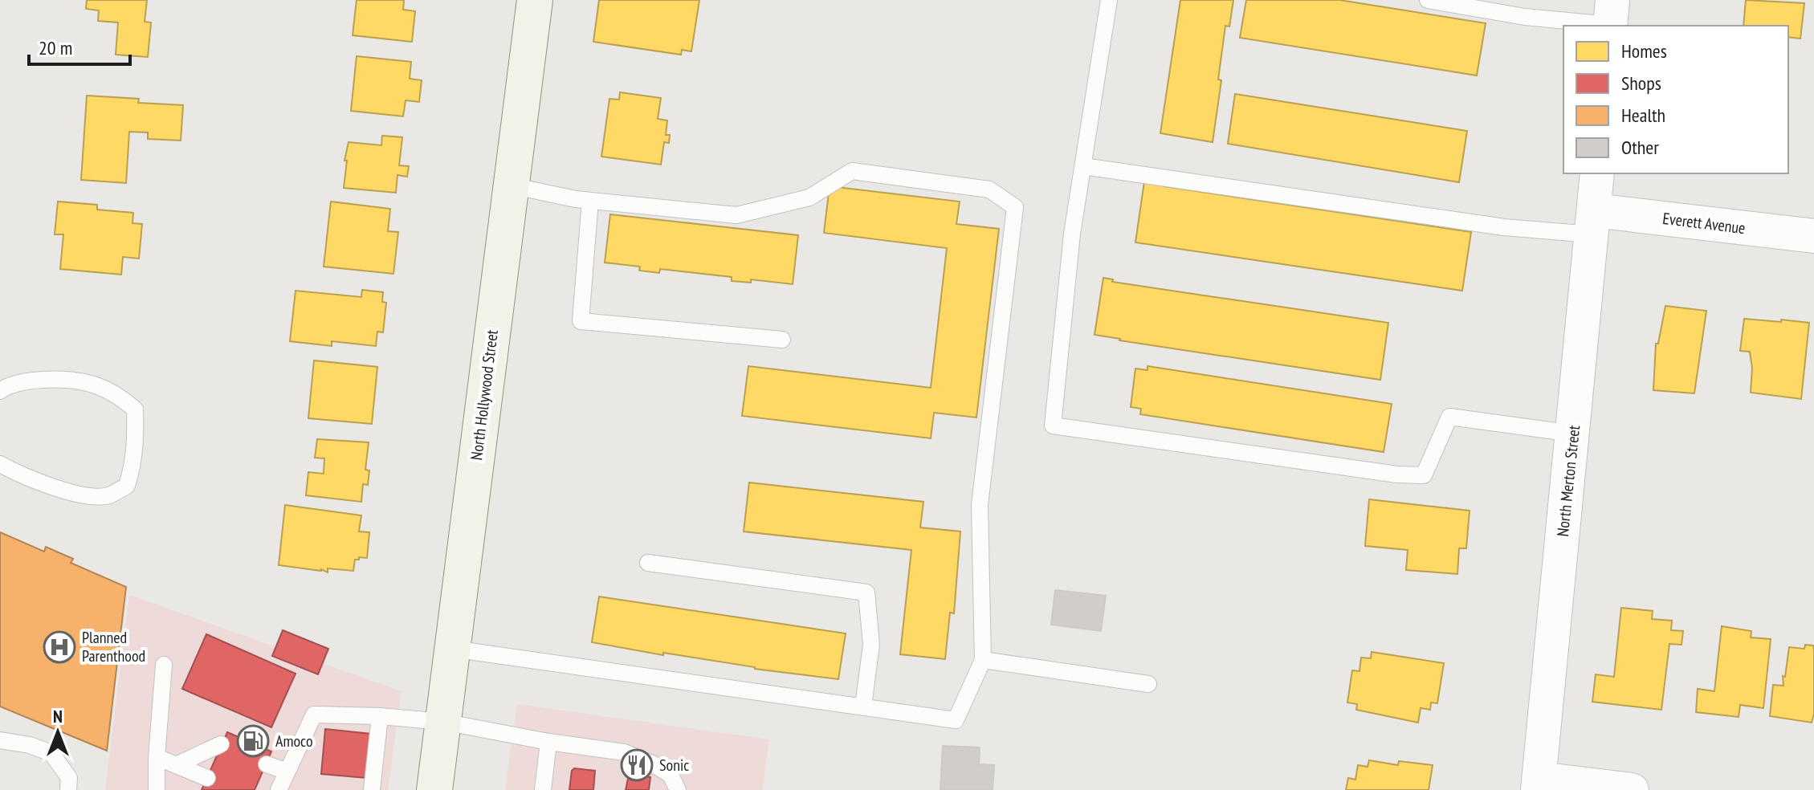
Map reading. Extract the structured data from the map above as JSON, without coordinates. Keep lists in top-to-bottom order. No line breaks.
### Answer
{"streets":{"main road":["North Hollywood Street"],"street":["Everett Avenue","North Merton Street"]},"crossings":[["Everett Avenue","North Merton Street"]],"places":{"hospital":["Planned Parenthood"],"fuel station":["Amoco"],"restaurant":["Sonic"]},"legend":["Homes","Shops","Health","Other"],"scale_bar":"20 m","north":"top"}
